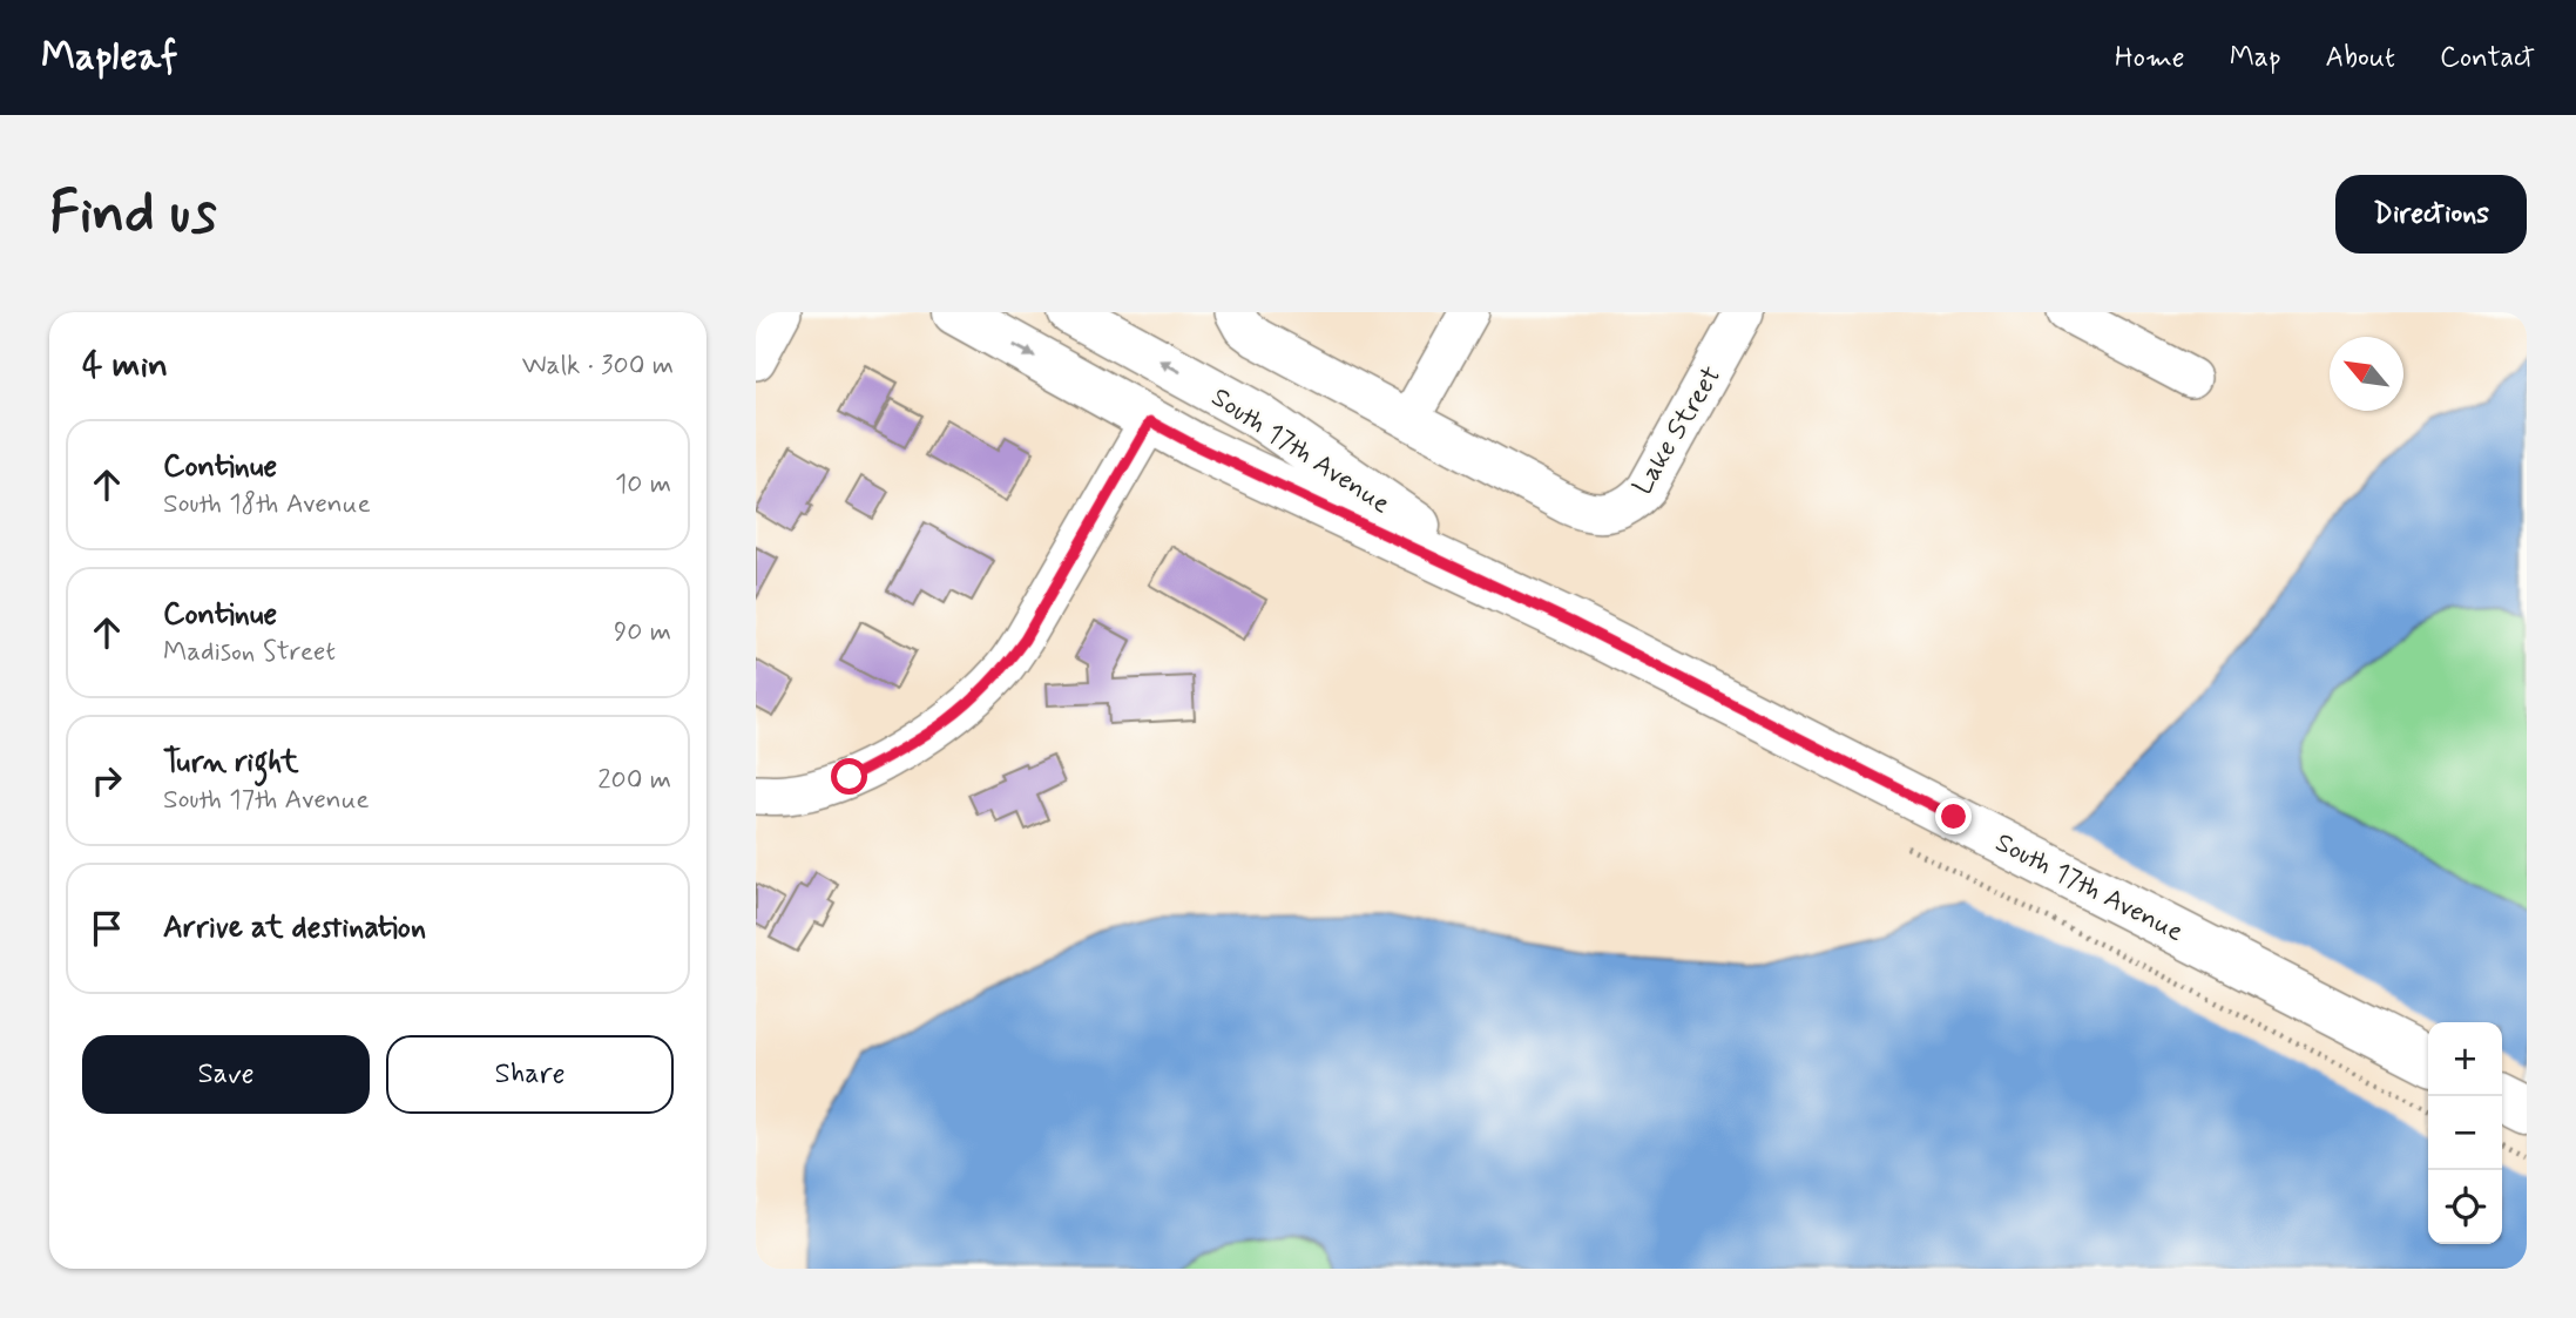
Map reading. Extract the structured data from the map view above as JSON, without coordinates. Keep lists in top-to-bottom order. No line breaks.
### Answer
{"streets":{"main road":["South 17th Avenue"],"street":["Lake Street"]},"north":"top left","page":{"header":"Mapleaf","nav":["Home","Map","About","Contact"],"buttons":["Directions",["Save","Share"]],"title":"Find us","heading":["4 min","Walk · 300 m"],"list":[["Continue","South 18th Avenue","10 m"],["Continue","Madison Street","90 m"],["Turn right","South 17th Avenue","200 m"],"Arrive at destination"],"map_buttons":["+","−"]}}
